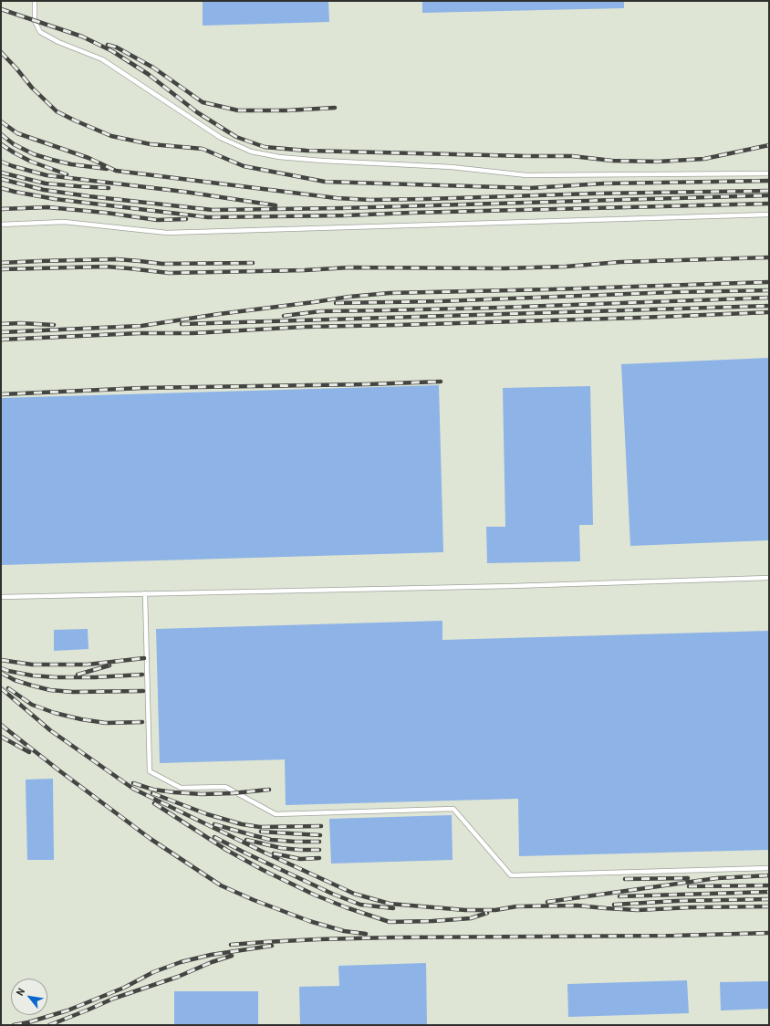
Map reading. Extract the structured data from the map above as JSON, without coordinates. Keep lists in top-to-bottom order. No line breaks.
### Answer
{"north":"top left"}
